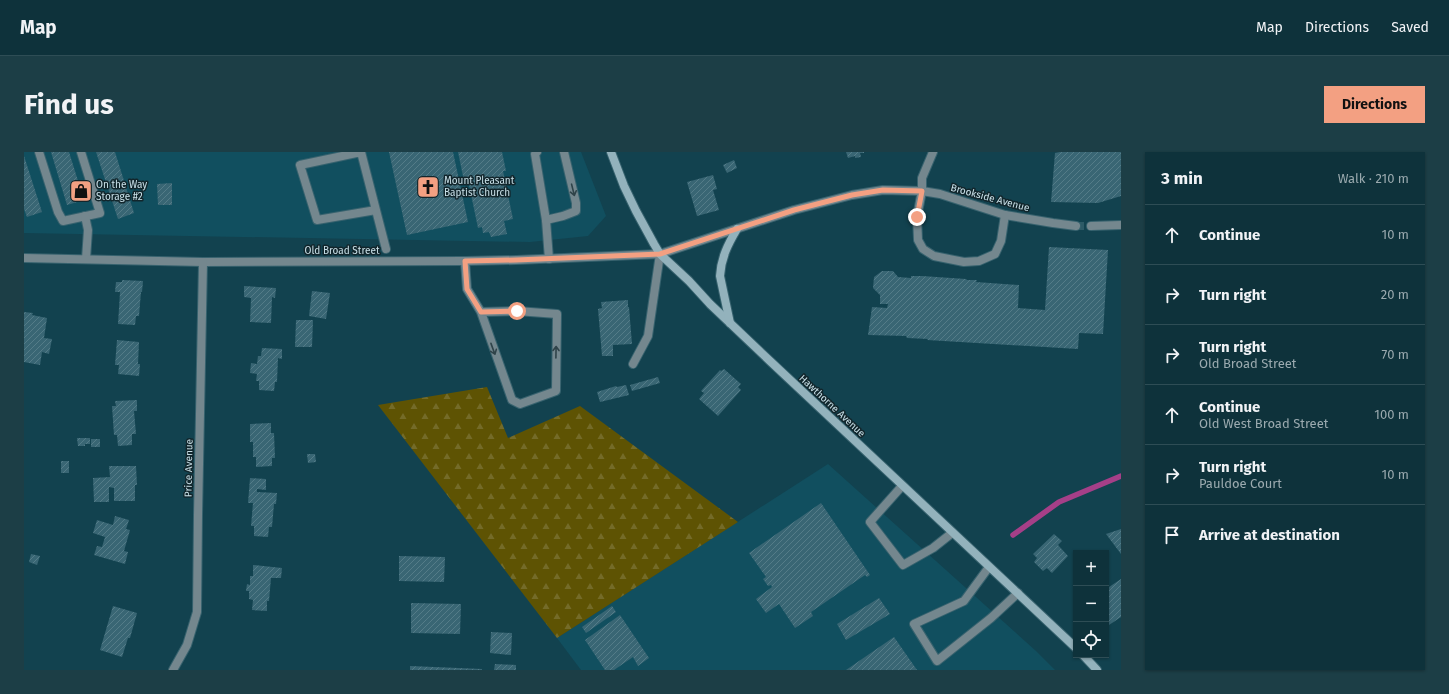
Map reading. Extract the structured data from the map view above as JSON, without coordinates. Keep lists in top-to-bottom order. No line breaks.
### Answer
{"streets":{"main road":["Hawthorne Avenue"],"street":["Brookside Avenue","Old Broad Street","Price Avenue"]},"crossings":[["Brookside Avenue","Old Broad Street"],["Old Broad Street","Hawthorne Avenue"],["Old Broad Street","Price Avenue"]],"places":{"church":["Mount Pleasant Baptist Church"],"shop":["On the Way Storage #2"]},"page":{"header":"Map","nav":["Map","Directions","Saved"],"buttons":"Directions","title":"Find us","heading":["3 min","Walk · 210 m"],"list":[["Continue","10 m"],["Turn right","20 m"],["Turn right","Old Broad Street","70 m"],["Continue","Old West Broad Street","100 m"],["Turn right","Pauldoe Court","10 m"],"Arrive at destination"],"map_buttons":["+","−"]}}
